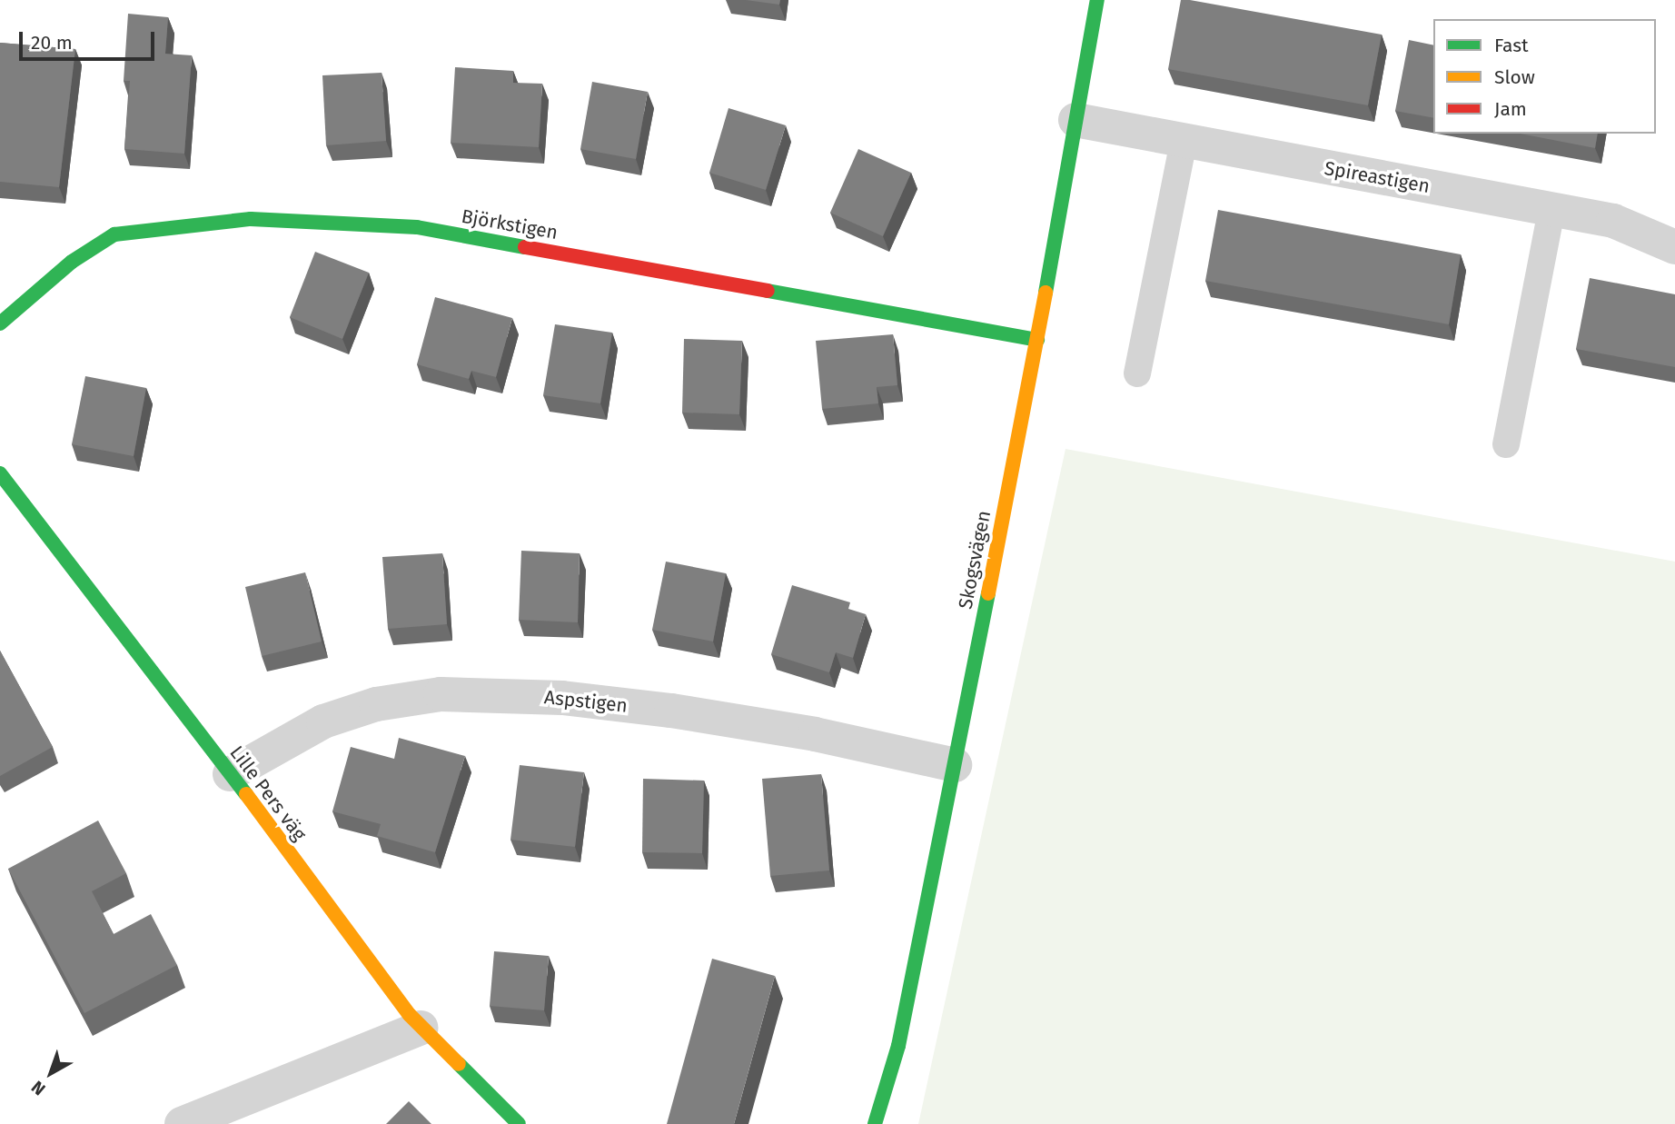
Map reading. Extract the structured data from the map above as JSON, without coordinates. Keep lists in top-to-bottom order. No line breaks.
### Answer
{"streets":{"street":["Spireastigen","Björkstigen","Skogsvägen","Aspstigen","Lille Pers väg"]},"crossings":[["Spireastigen","Skogsvägen"],["Björkstigen","Skogsvägen"],["Skogsvägen","Aspstigen"],["Aspstigen","Lille Pers väg"]],"legend":["Fast","Slow","Jam"],"scale_bar":"20 m","north":"bottom left"}
